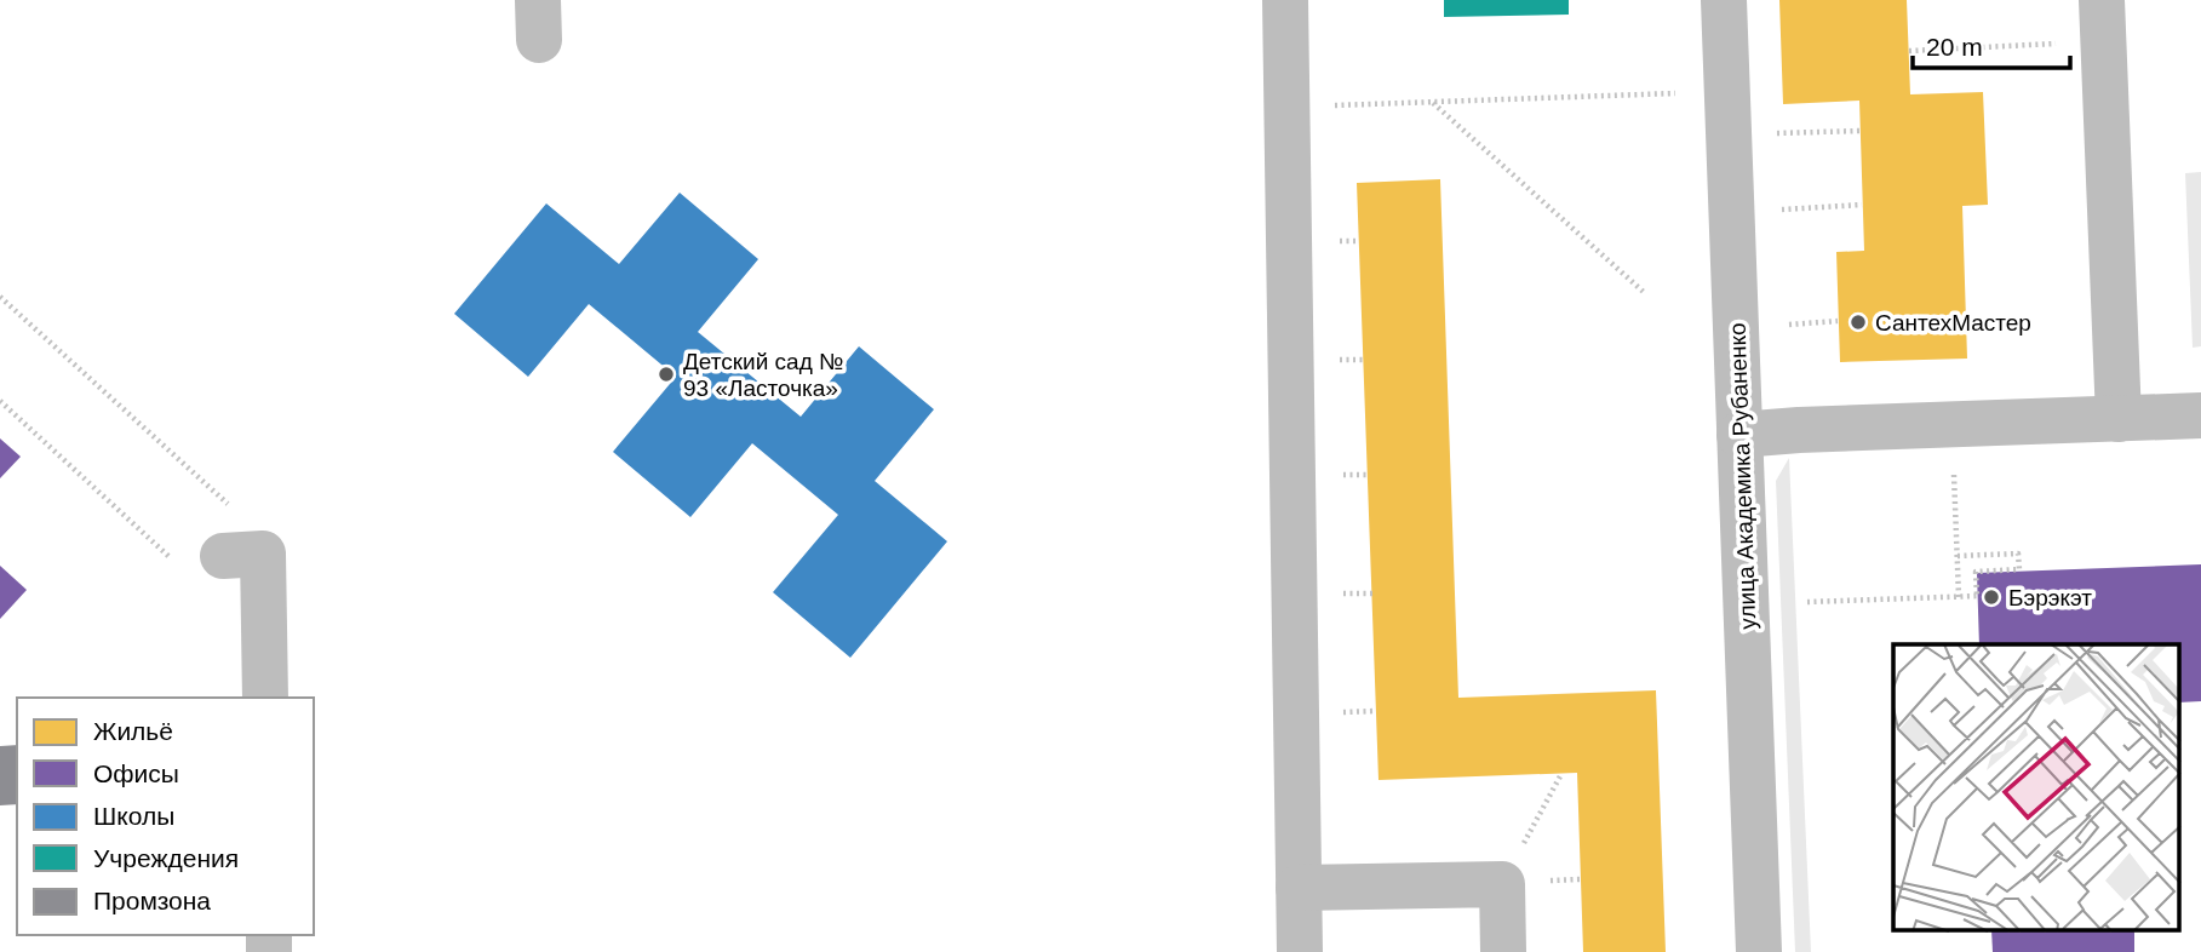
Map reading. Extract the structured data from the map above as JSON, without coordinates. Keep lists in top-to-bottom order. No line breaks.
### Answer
{"streets":{"street":["улица Академика Рубаненко"]},"places":["СантехМастер","Детский сад № 93 «Ласточка»","Бэрэкэт"],"legend":["Жильё","Офисы","Школы","Учреждения","Промзона"],"scale_bar":"20 m"}
